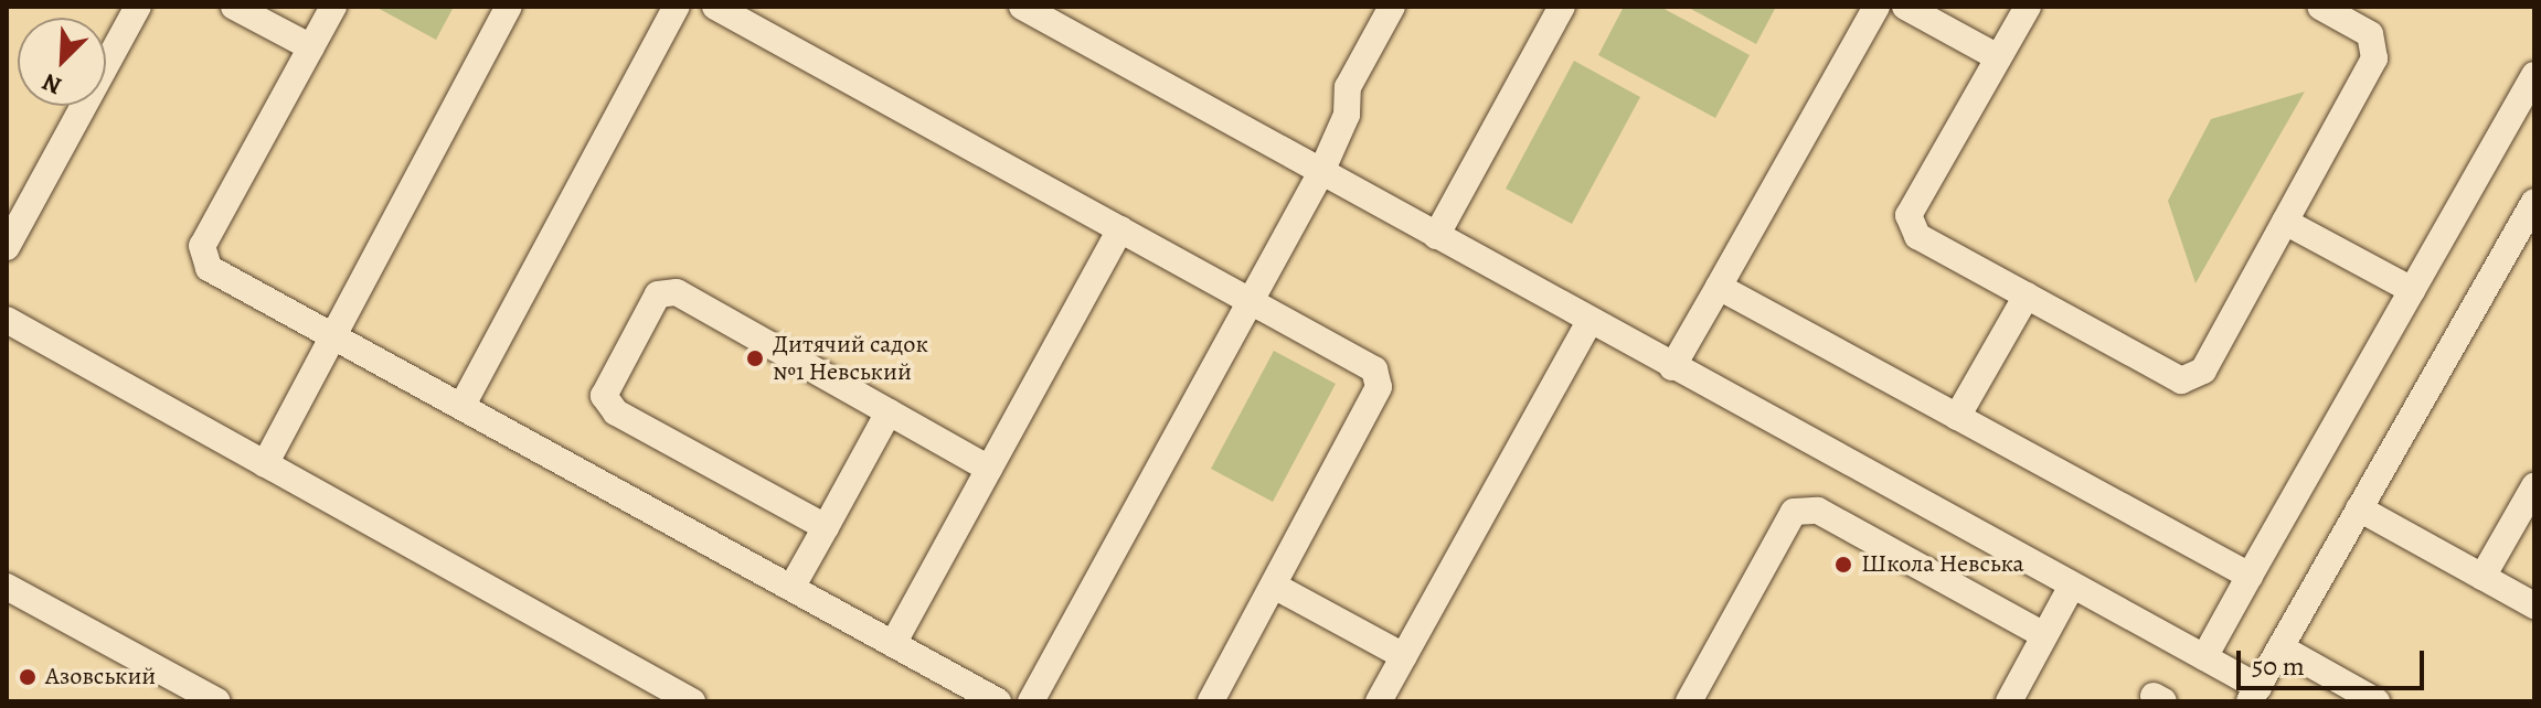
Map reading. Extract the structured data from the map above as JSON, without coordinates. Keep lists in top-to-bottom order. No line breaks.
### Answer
{"places":["Дитячий садок №1 Невський","Школа Невська","Азовський"],"scale_bar":"50 m","north":"bottom left"}
